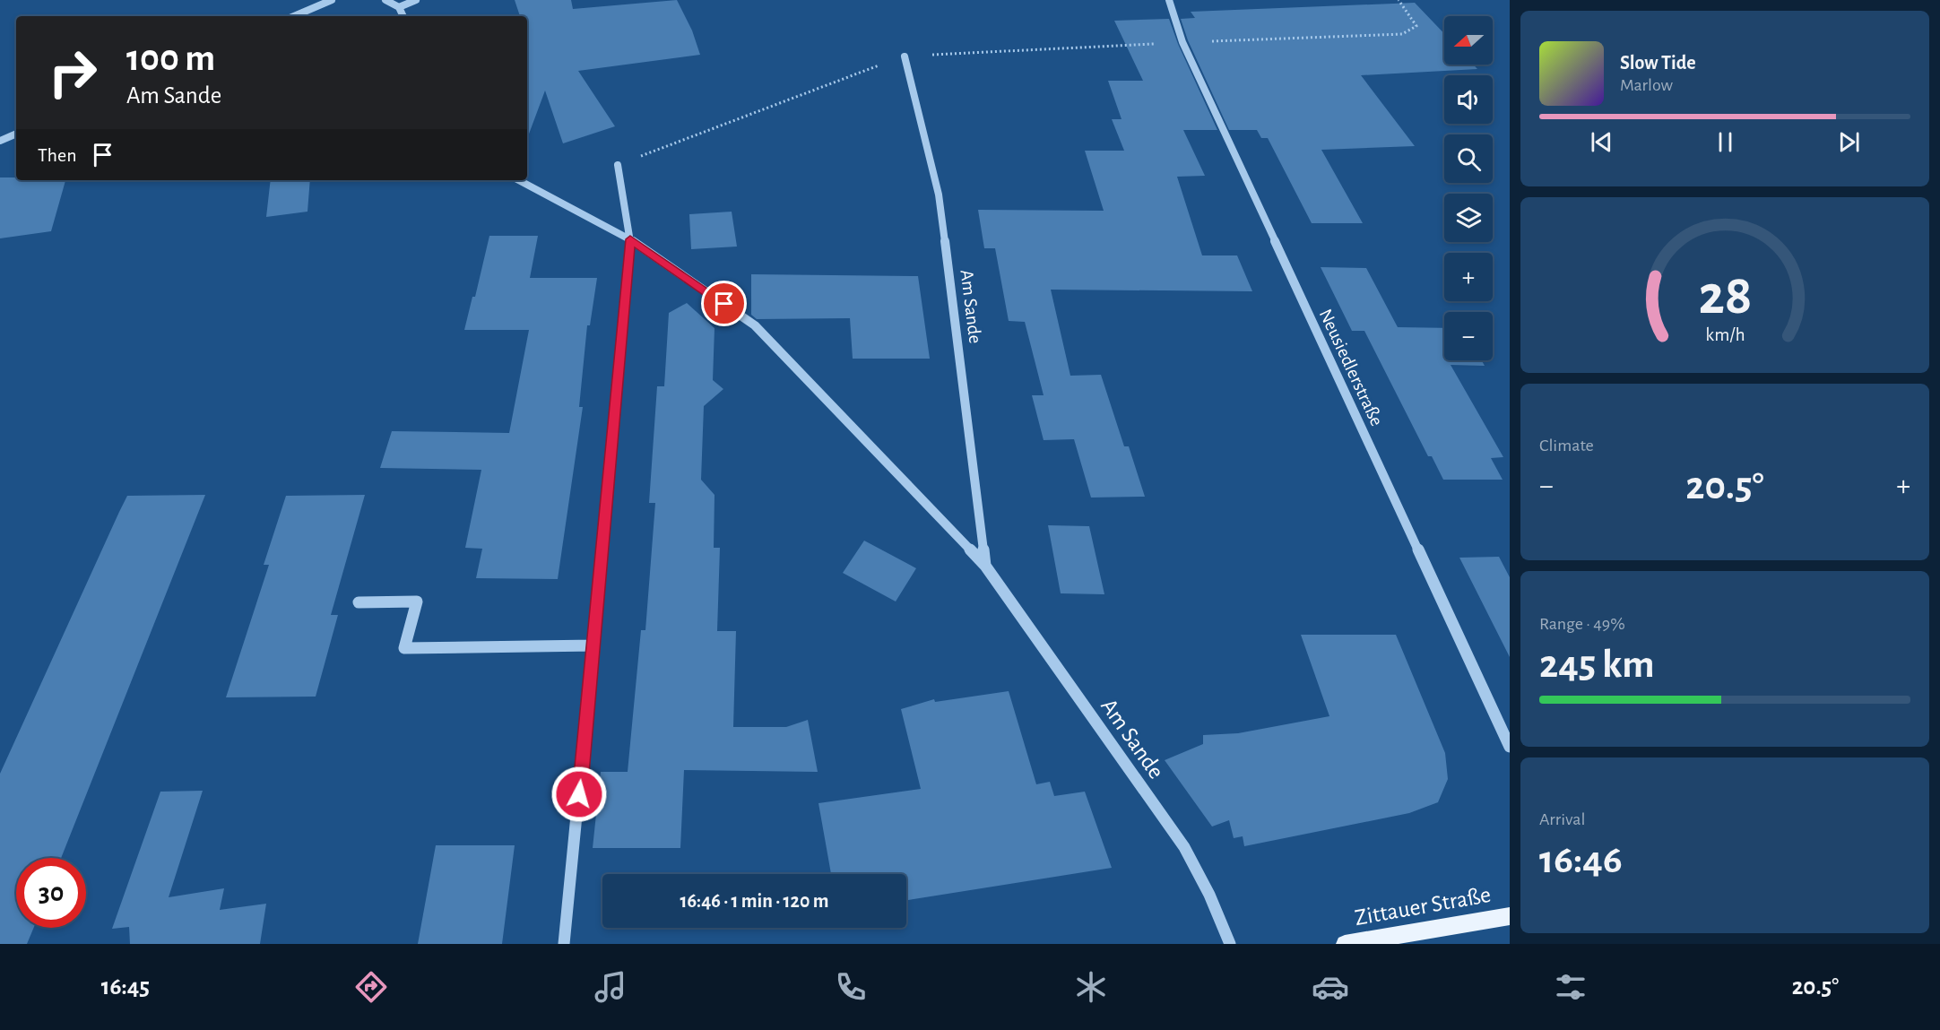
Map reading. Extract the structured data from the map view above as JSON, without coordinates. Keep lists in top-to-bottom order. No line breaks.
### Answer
{"streets":{"main road":["Zittauer Straße"],"street":["Am Sande","Neusiedlerstraße"]},"north":"left","page":{"map_buttons":["+","−"],"turn":["100 m","Am Sande"],"song":["Slow Tide","Marlow"],"then":"Then","tile":["Climate",["Range · 49%","245 km"],["Arrival","16:46"]],"heat":["−","20.5°","+"],"limit":"30","trip":"16:46 · 1 min · 120 m","tabs":["16:45","20.5°"],"gauge":["28","km/h"]}}
